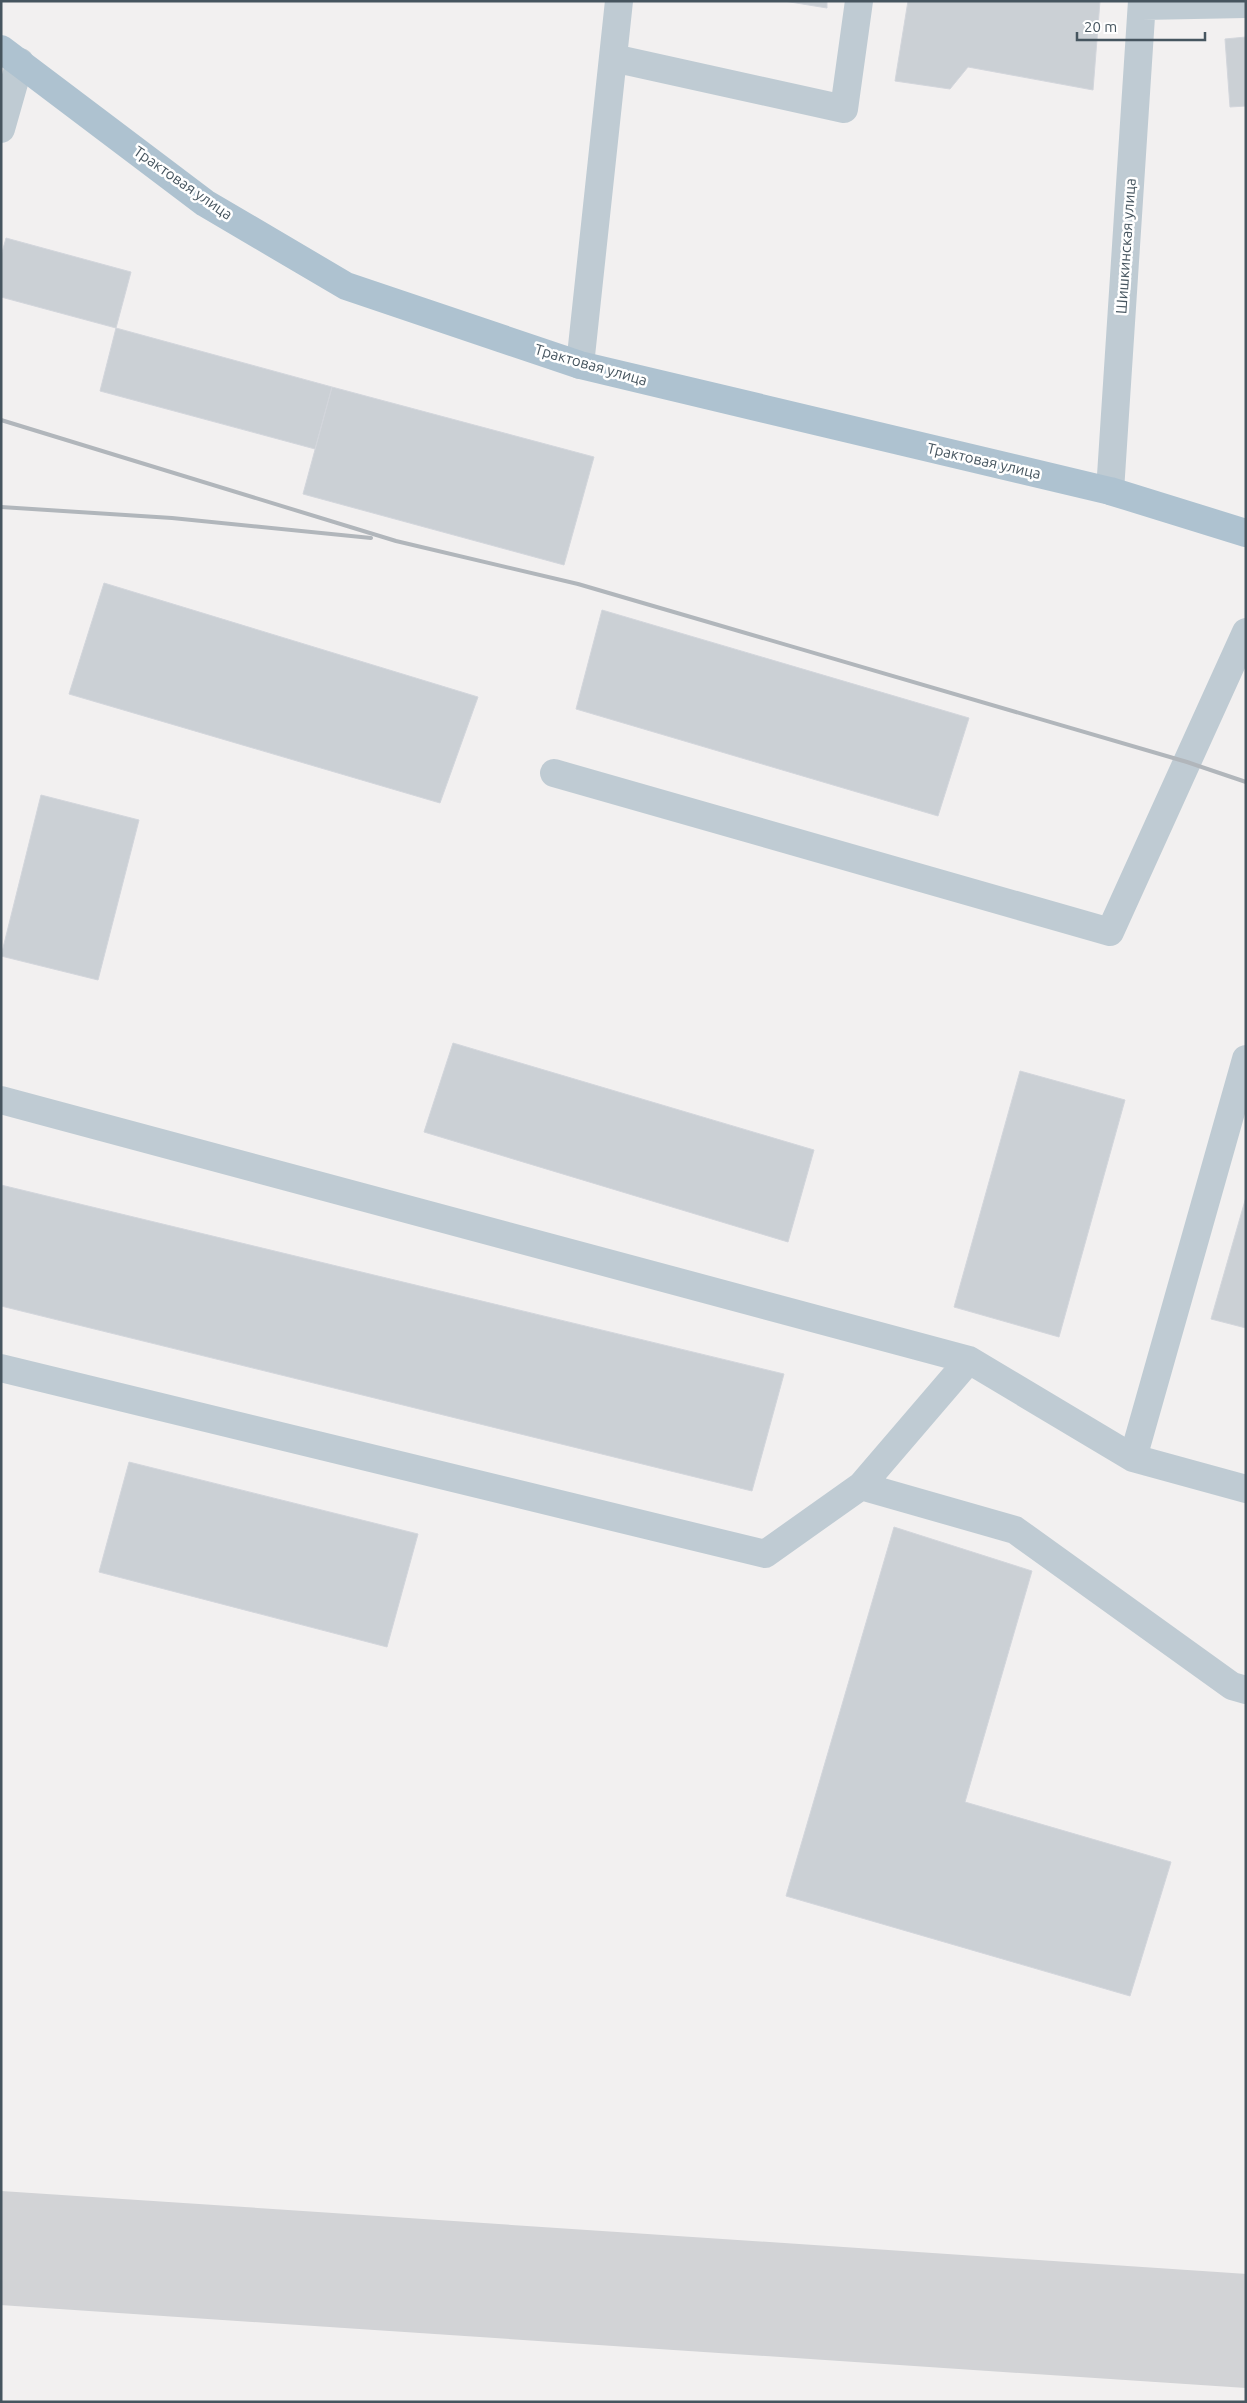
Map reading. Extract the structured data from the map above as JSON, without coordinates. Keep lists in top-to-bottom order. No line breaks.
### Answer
{"streets":{"main road":["Трактовая улица"],"street":["Шишкинская улица"]},"crossings":[["Трактовая улица","Шишкинская улица"]],"scale_bar":"20 m"}
